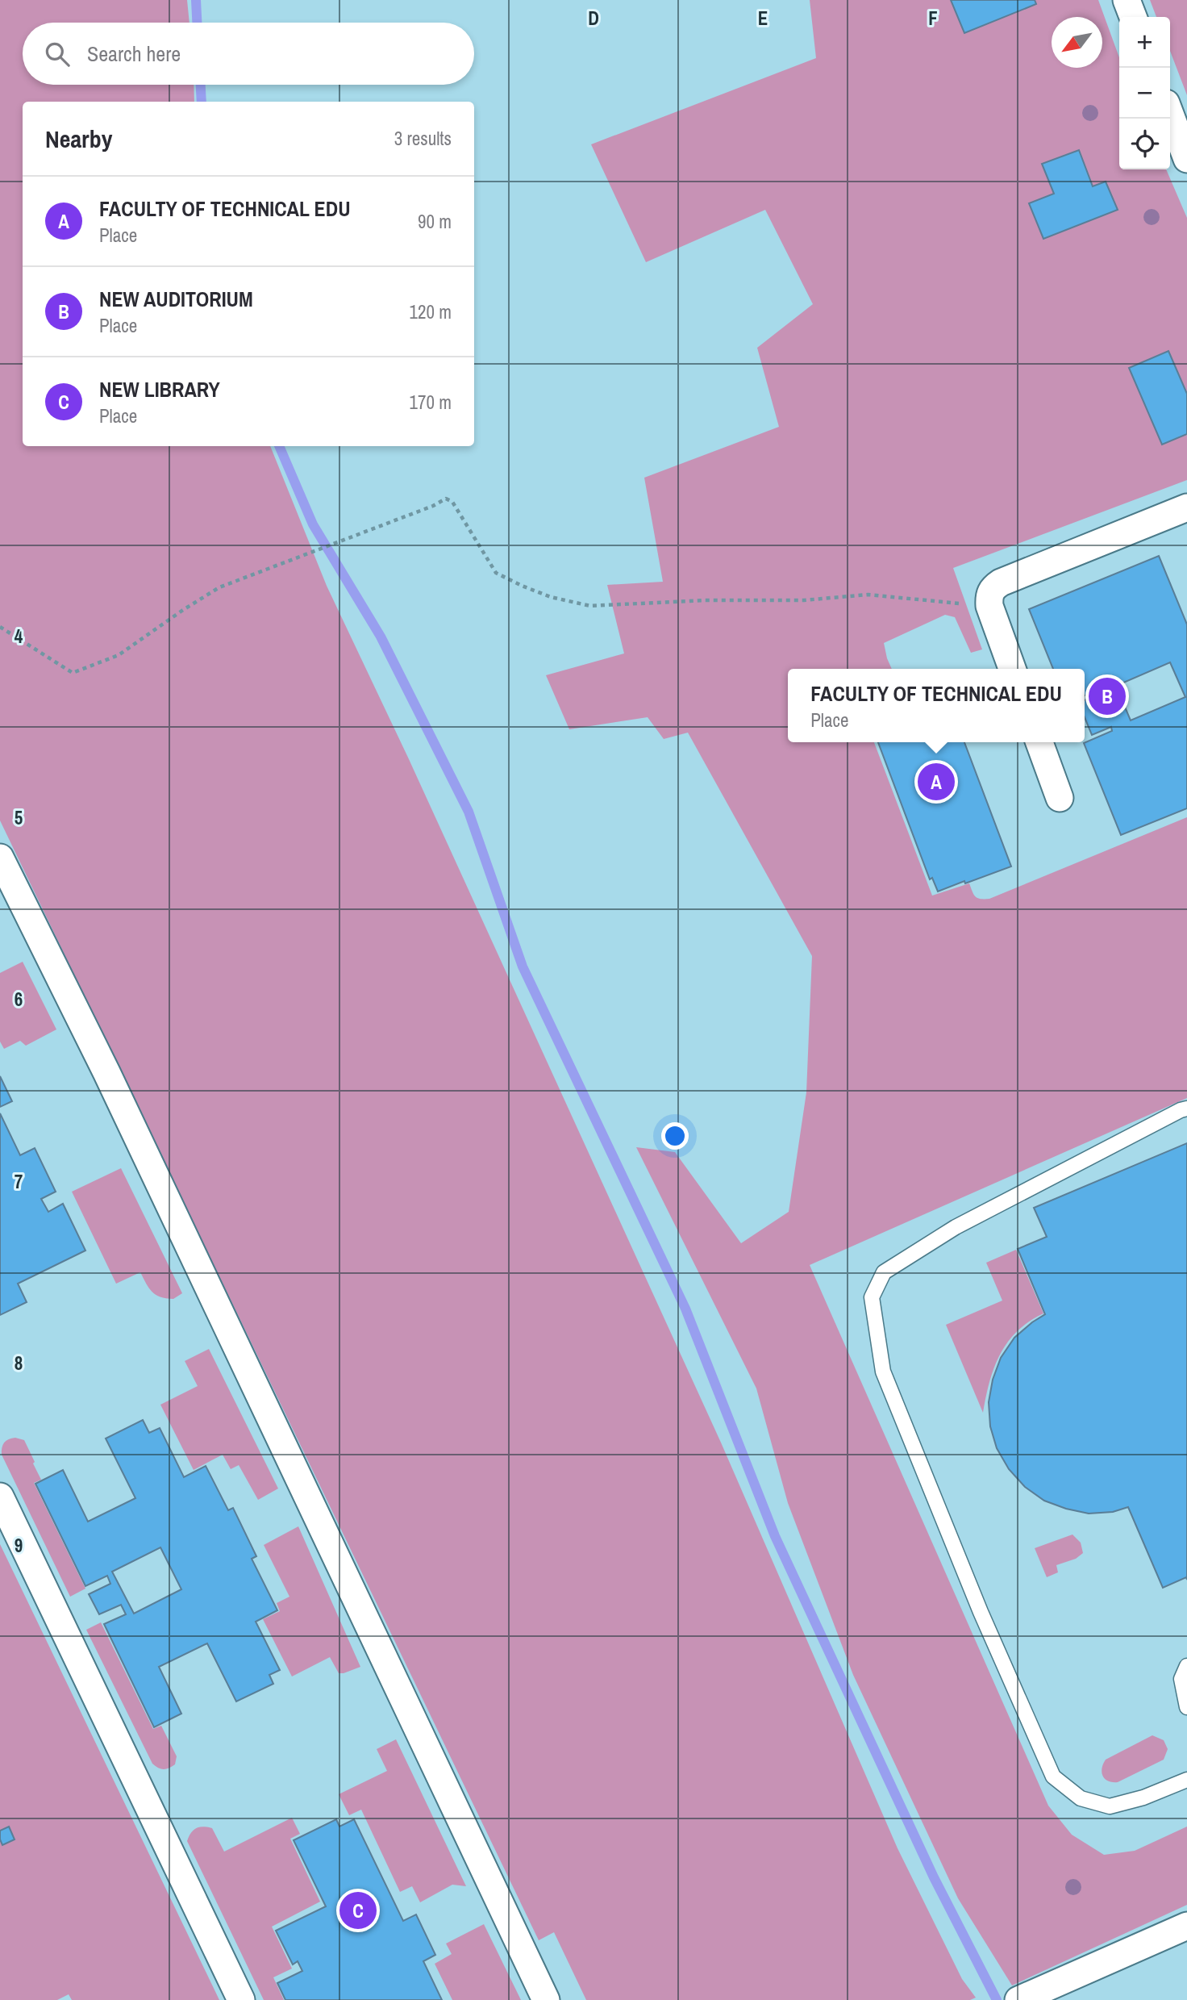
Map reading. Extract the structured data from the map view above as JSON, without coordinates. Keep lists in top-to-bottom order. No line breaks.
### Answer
{"north":"bottom left","page":{"map_buttons":["+","−"],"search":"Search here","heading":["Nearby","3 results"],"list":[{"mark":"A","name":"FACULTY OF TECHNICAL EDU","note":"Place","value":"90 m"},{"mark":"B","name":"NEW AUDITORIUM","note":"Place","value":"120 m"},{"mark":"C","name":"NEW LIBRARY","note":"Place","value":"170 m"}],"popup":["FACULTY OF TECHNICAL EDU","Place"],"pins":["B","A","C"]},"grid":{"columns":["D","E","F"],"rows":["4","5","6","7","8","9"]}}
